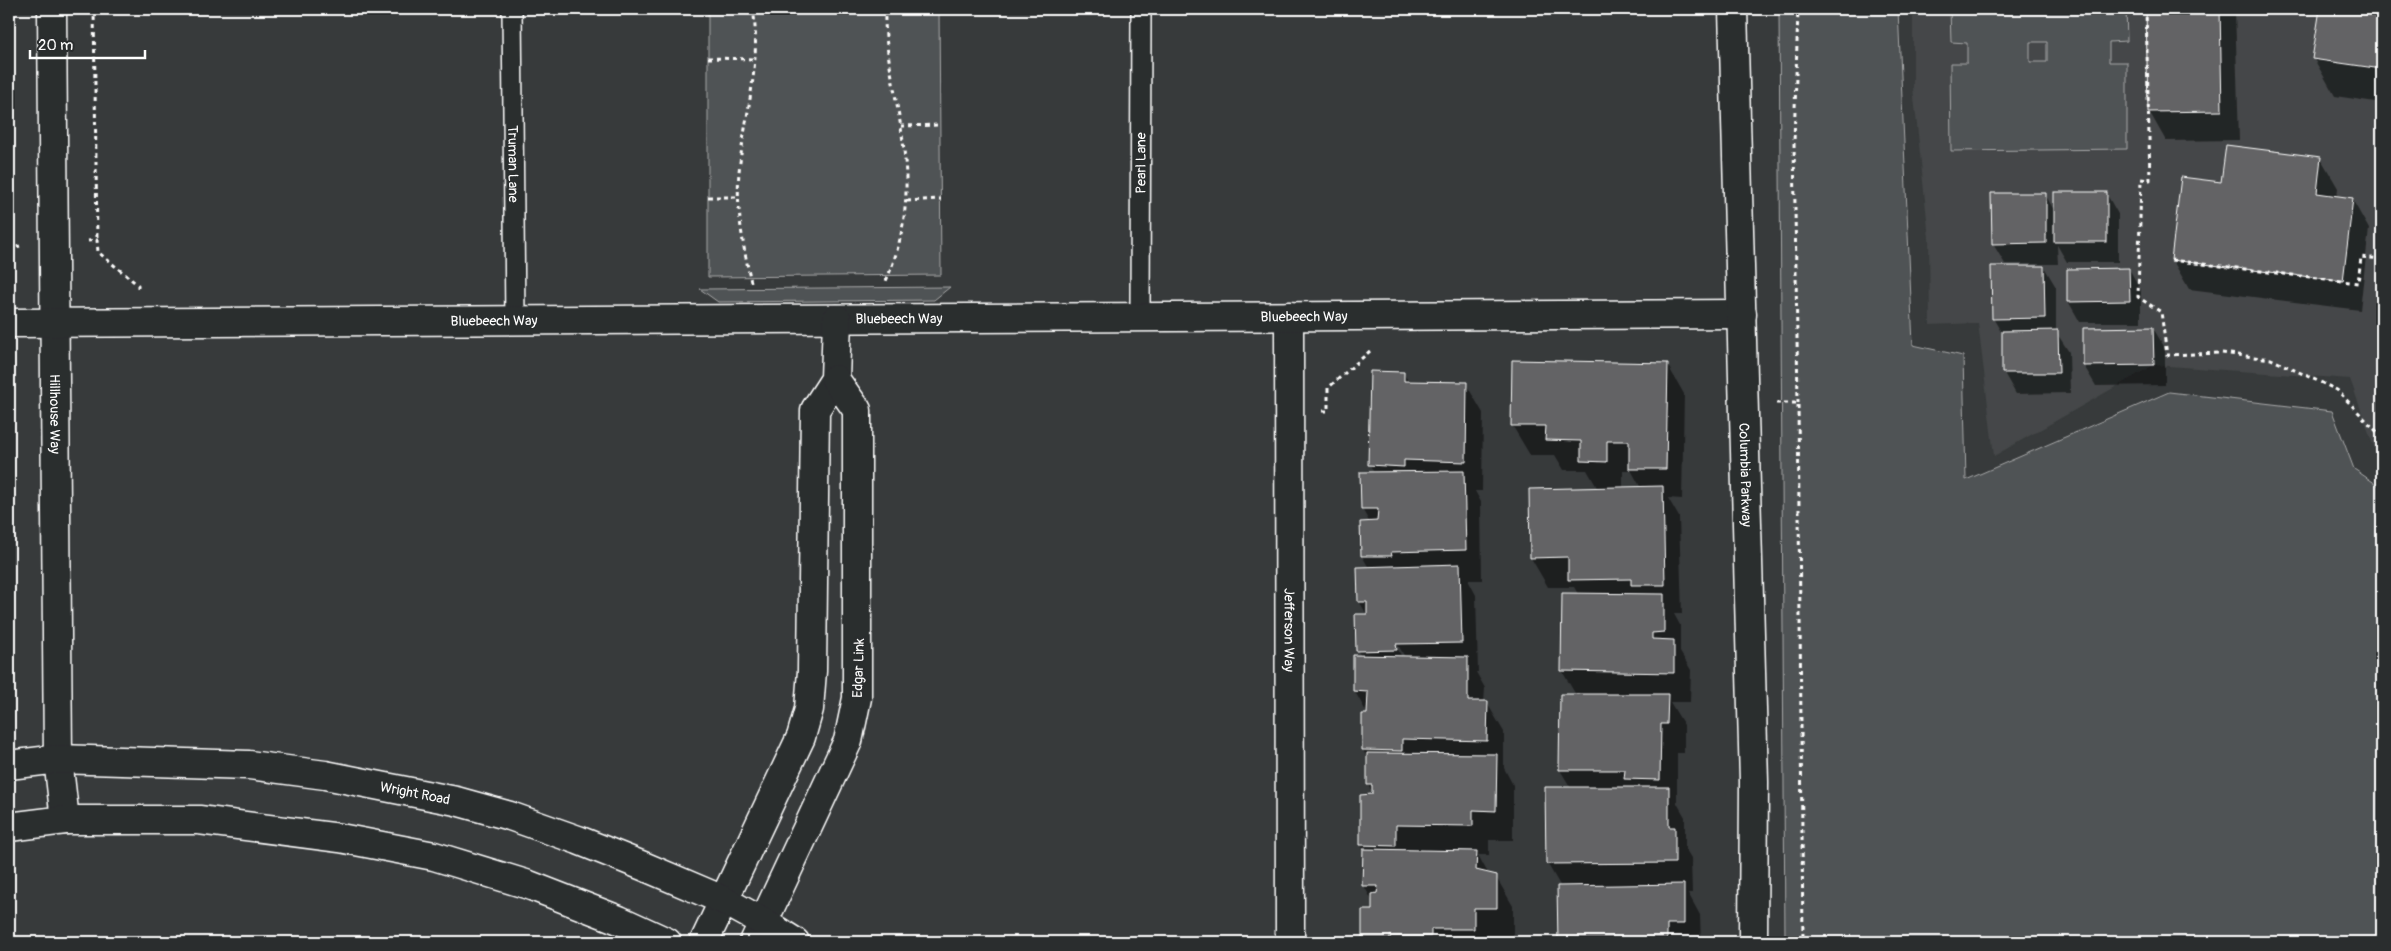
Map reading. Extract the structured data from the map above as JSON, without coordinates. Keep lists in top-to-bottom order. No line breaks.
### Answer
{"streets":{"street":["Bluebeech Way","Hillhouse Way","Columbia Parkway","Jefferson Way","Edgar Link","Wright Road"],"lane":["Pearl Lane","Truman Lane"]},"crossings":[["Pearl Lane","Bluebeech Way"],["Truman Lane","Bluebeech Way"],["Bluebeech Way","Hillhouse Way"],["Bluebeech Way","Columbia Parkway"],["Bluebeech Way","Jefferson Way"],["Hillhouse Way","Wright Road"],["Edgar Link","Wright Road"]],"scale_bar":"20 m"}
